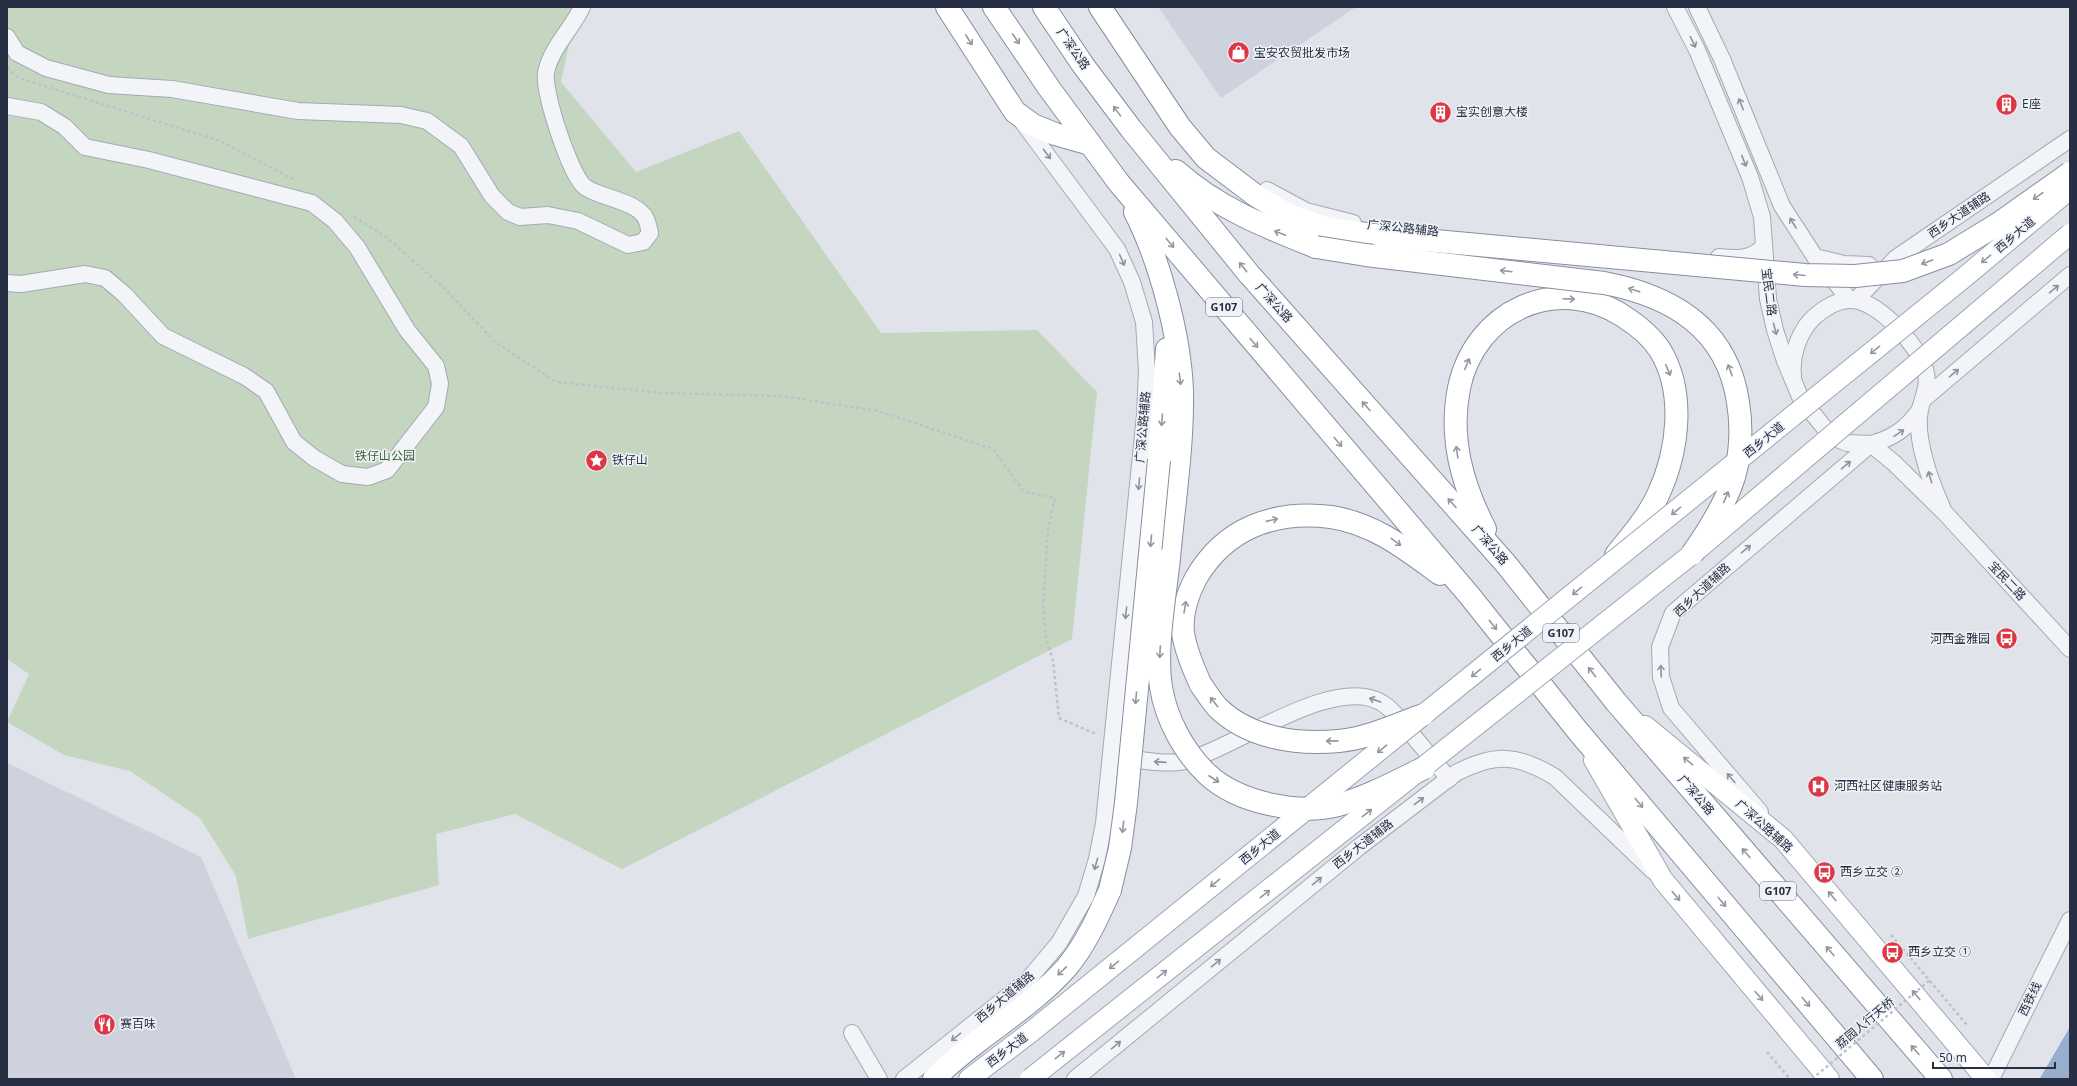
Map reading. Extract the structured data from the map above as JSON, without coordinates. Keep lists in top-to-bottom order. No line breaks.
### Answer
{"streets":{"highway":["广深公路","G107"],"main road":["广深公路辅路","西乡大道"],"street":["西乡大道辅路","宝民二路","西铁线"],"path":["荔园人行天桥"]},"crossings":[["广深公路","广深公路辅路"],["西乡大道辅路","广深公路辅路"],["西乡大道辅路","宝民二路"],["广深公路辅路","宝民二路"]],"parks":["铁仔山公园"],"places":{"shop":["宝安农贸批发市场"],"building":["E座","宝实创意大楼"],"place":["铁仔山"],"bus stop":["河西金雅园","西乡立交 ②","西乡立交 ①"],"hospital":["河西社区健康服务站"],"restaurant":["赛百味"]},"scale_bar":"50 m"}
